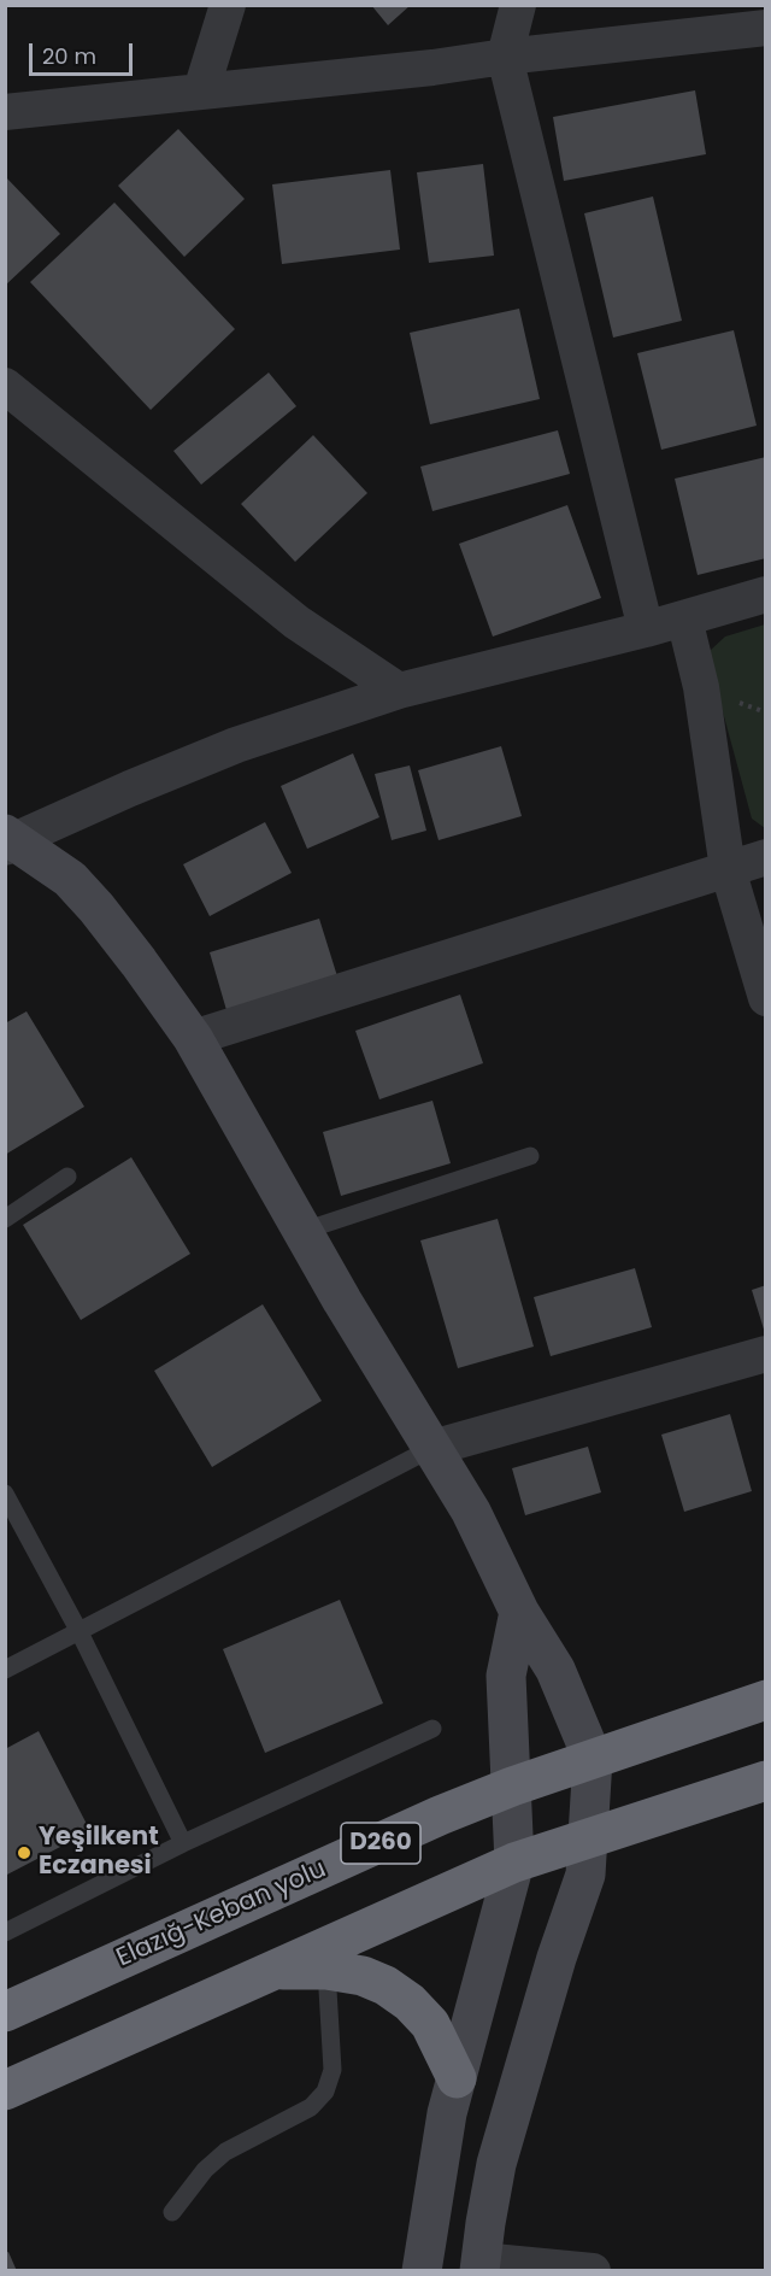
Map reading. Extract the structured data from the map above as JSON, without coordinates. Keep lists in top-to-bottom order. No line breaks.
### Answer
{"streets":{"highway":["D260","Elazığ-Keban yolu"]},"places":["Yeşilkent Eczanesi"],"scale_bar":"20 m"}
